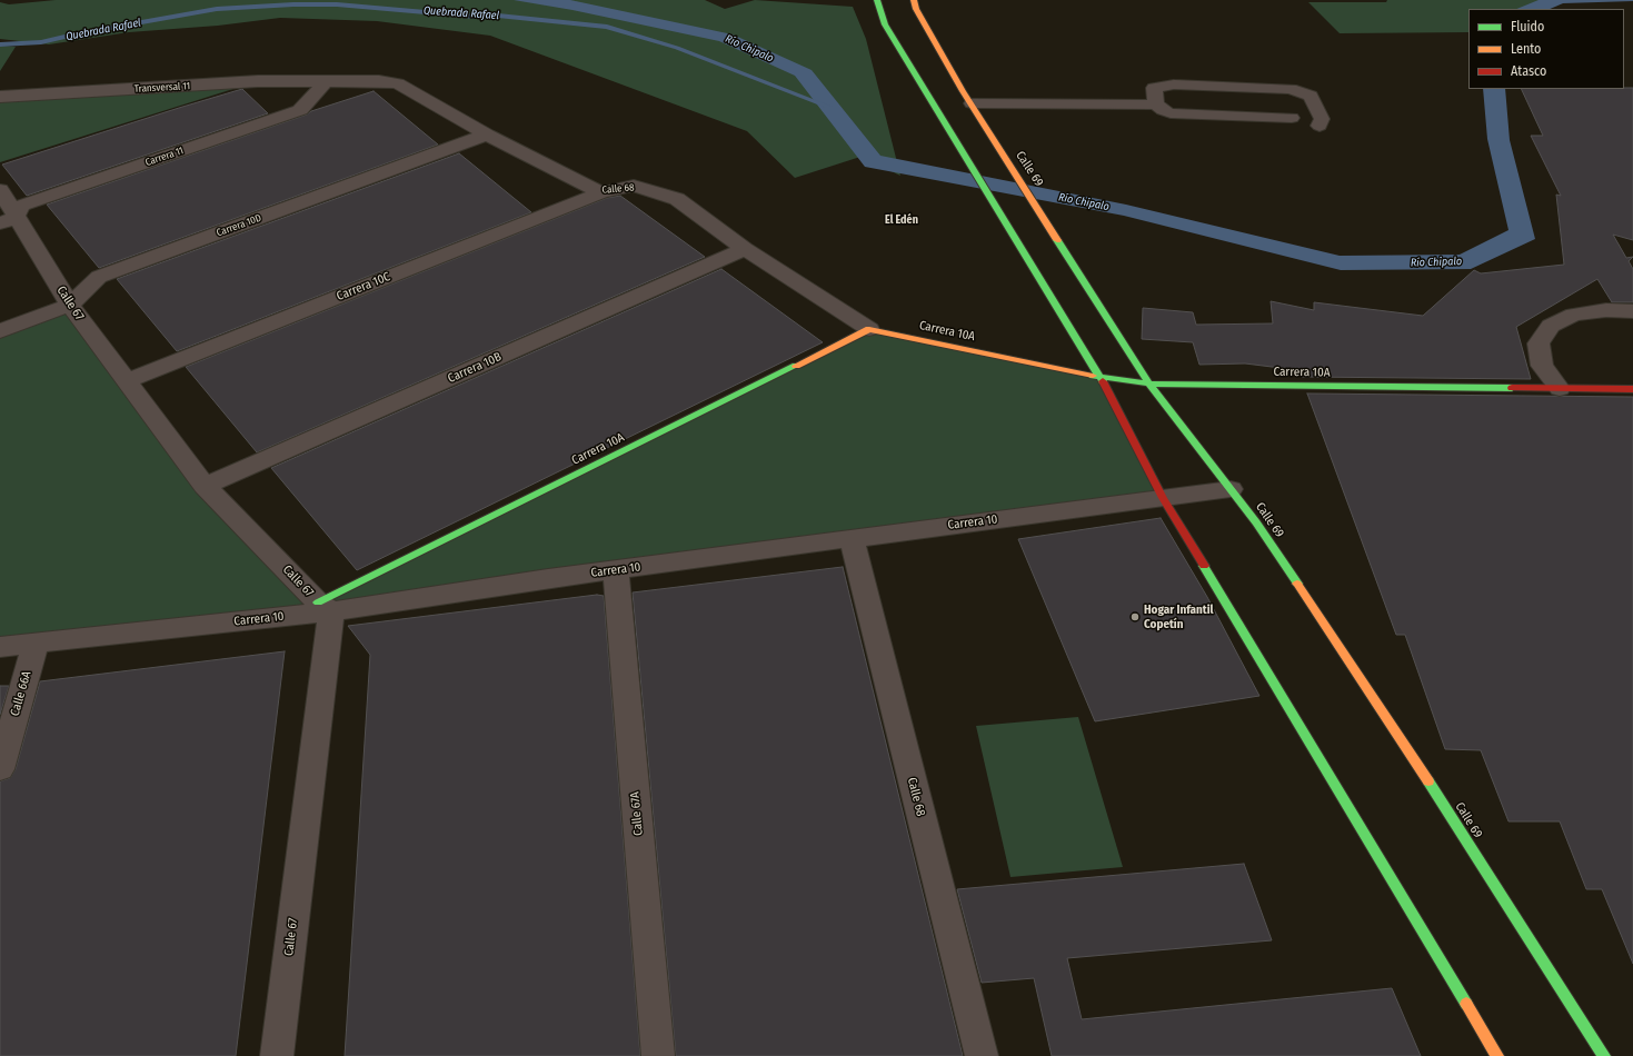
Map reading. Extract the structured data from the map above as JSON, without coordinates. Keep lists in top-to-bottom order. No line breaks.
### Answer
{"streets":{"street":["Transversal 11","Carrera 11","Calle 69","Calle 68","Carrera 10D","Carrera 10C","Calle 67","Carrera 10A","Carrera 10B","Carrera 10","Calle 66A","Calle 67A"]},"crossings":[["Transversal 11","Carrera 11"],["Transversal 11","Calle 68"],["Carrera 11","Calle 68"],["Carrera 11","Calle 67"],["Calle 69","Carrera 10A"],["Calle 69","Carrera 10"],["Calle 68","Carrera 10D"],["Calle 68","Carrera 10C"],["Calle 68","Carrera 10A"],["Calle 68","Carrera 10B"],["Calle 68","Carrera 10"],["Carrera 10D","Calle 67"],["Carrera 10C","Calle 67"],["Calle 67","Carrera 10A"],["Calle 67","Carrera 10B"],["Calle 67","Carrera 10"],["Carrera 10A","Carrera 10"],["Carrera 10","Calle 66A"],["Carrera 10","Calle 67A"]],"districts":["El Edén"],"water":["Quebrada Rafael","Río Chipalo"],"places":["Hogar Infantil Copetín"],"legend":["Fluido","Lento","Atasco"]}
